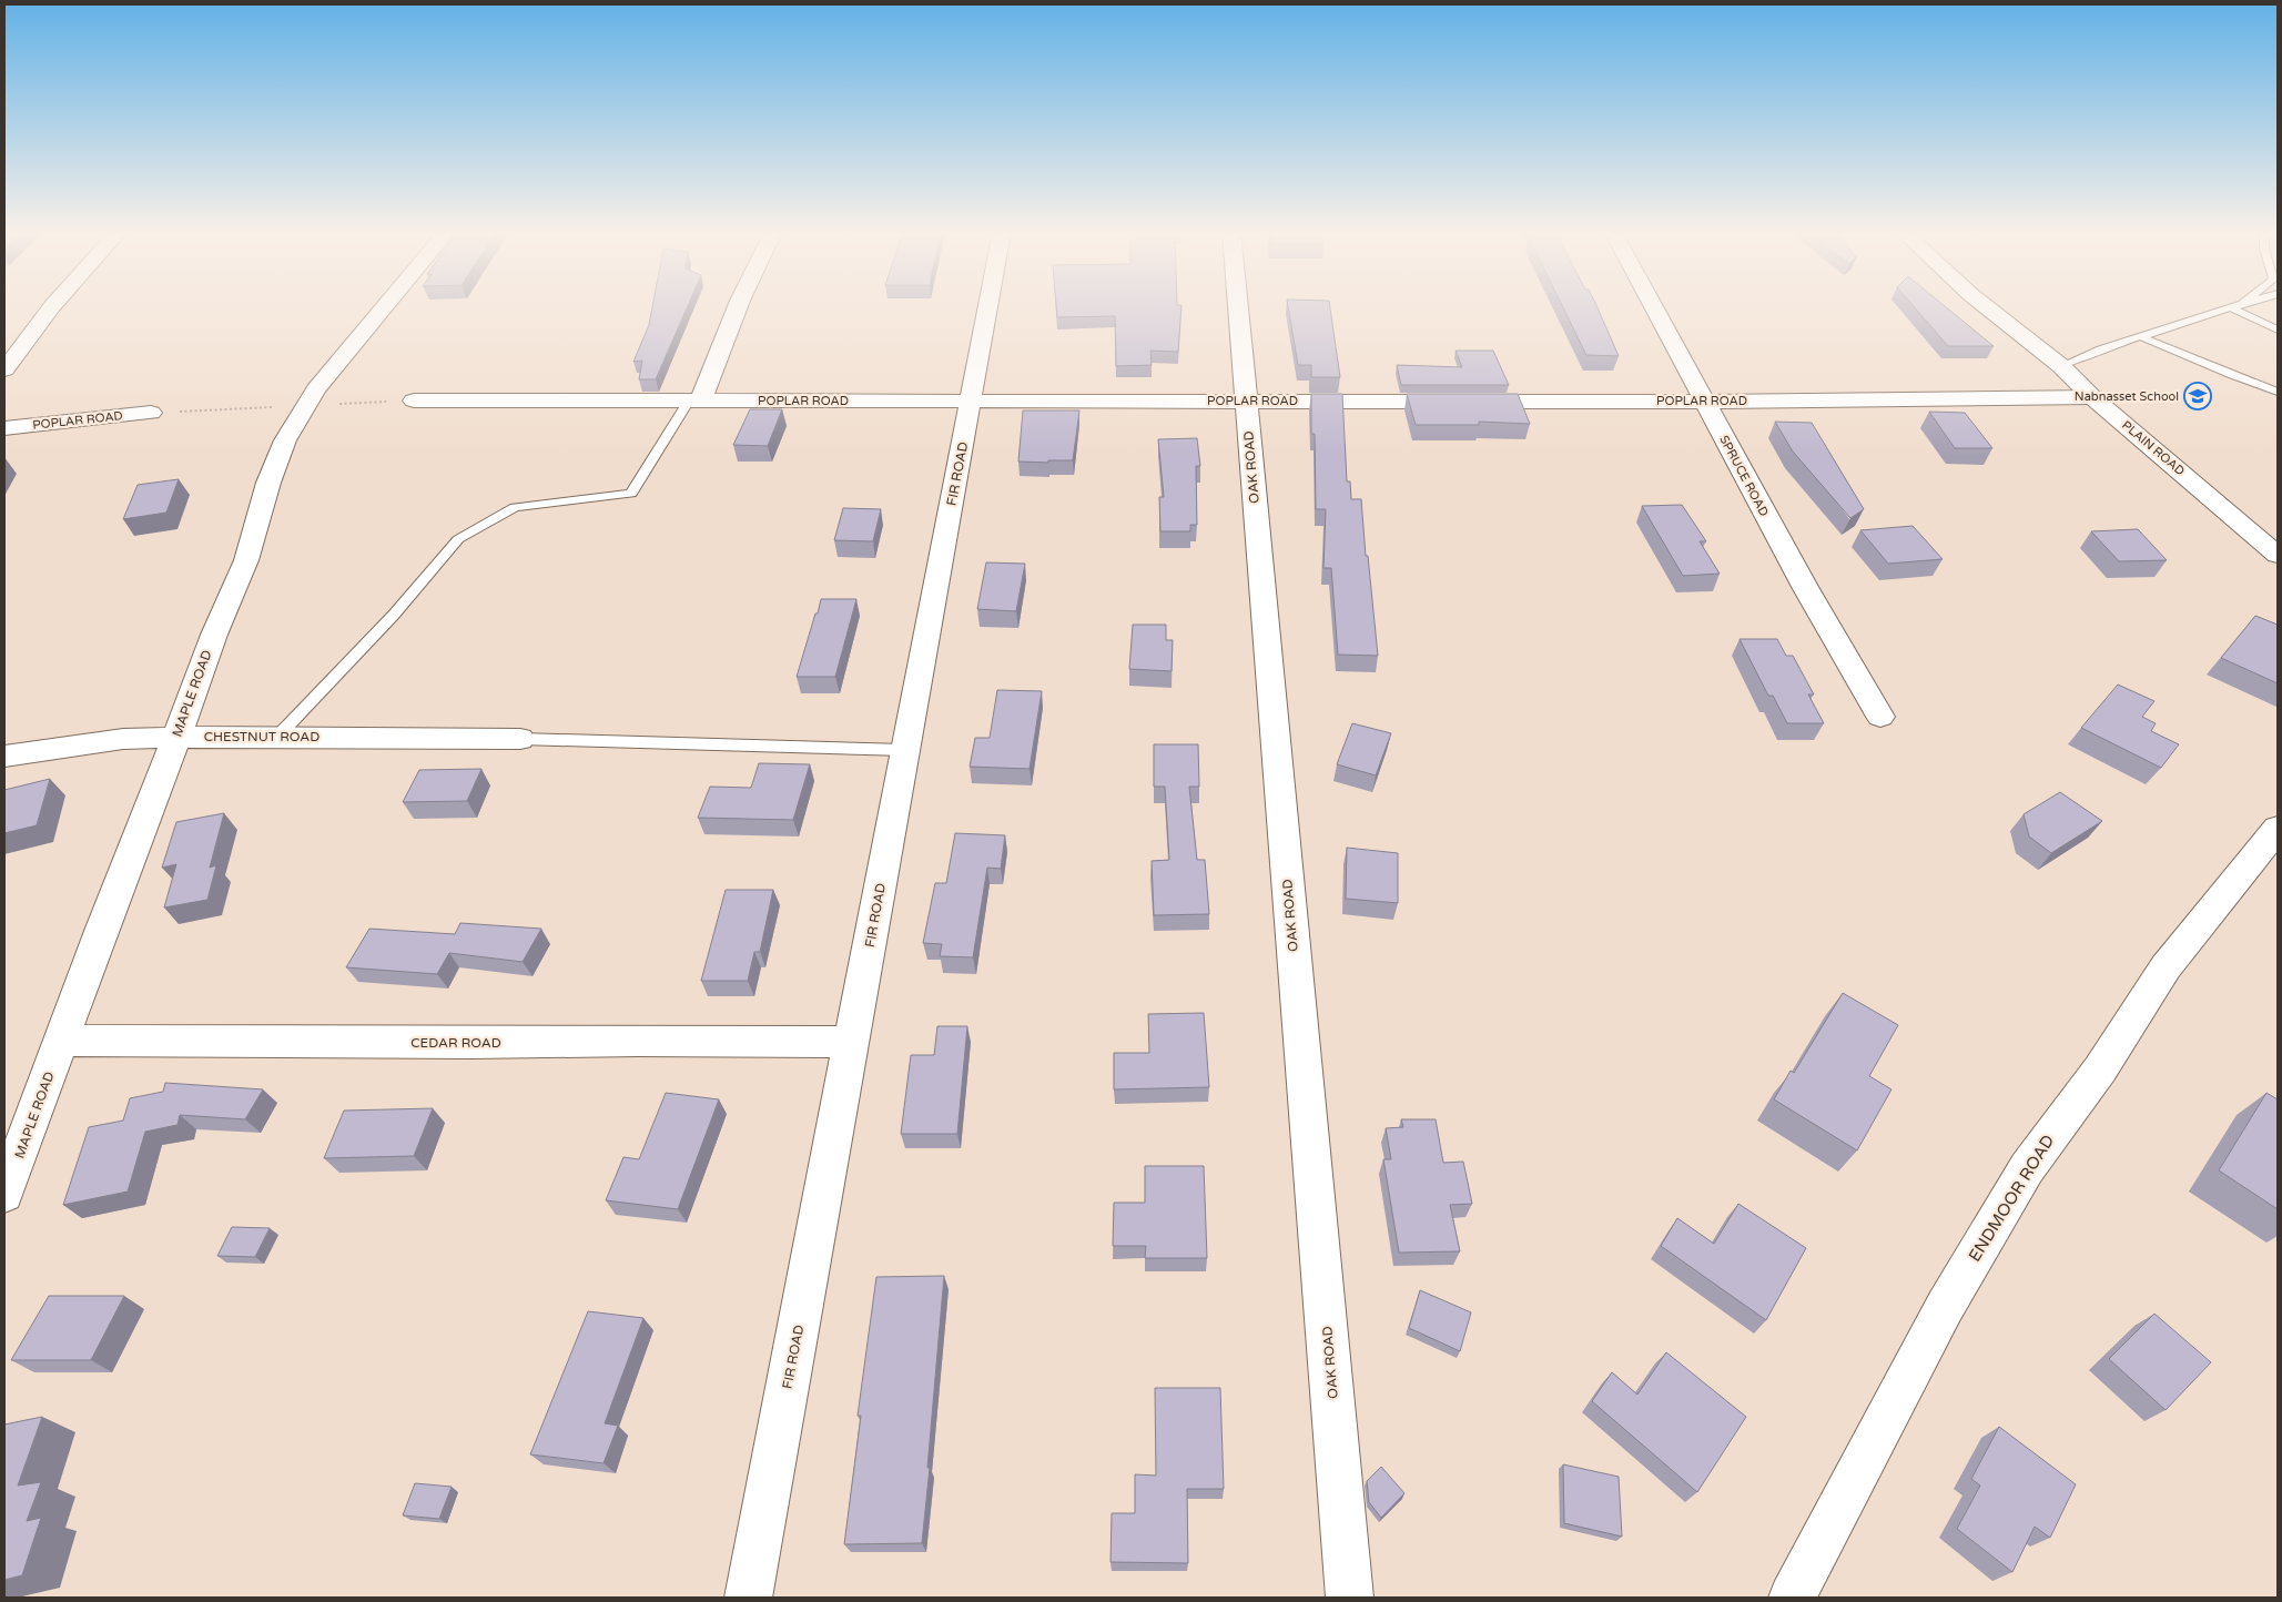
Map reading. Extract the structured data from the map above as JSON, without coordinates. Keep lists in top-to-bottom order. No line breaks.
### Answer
{"streets":{"street":["POPLAR ROAD","PLAIN ROAD","OAK ROAD","FIR ROAD","SPRUCE ROAD","MAPLE ROAD","CHESTNUT ROAD","CEDAR ROAD","ENDMOOR ROAD"]},"crossings":[["POPLAR ROAD","PLAIN ROAD"],["POPLAR ROAD","OAK ROAD"],["POPLAR ROAD","FIR ROAD"],["POPLAR ROAD","SPRUCE ROAD"],["FIR ROAD","CEDAR ROAD"],["MAPLE ROAD","CHESTNUT ROAD"],["MAPLE ROAD","CEDAR ROAD"]],"places":{"school or university":["Nabnasset School"]}}
